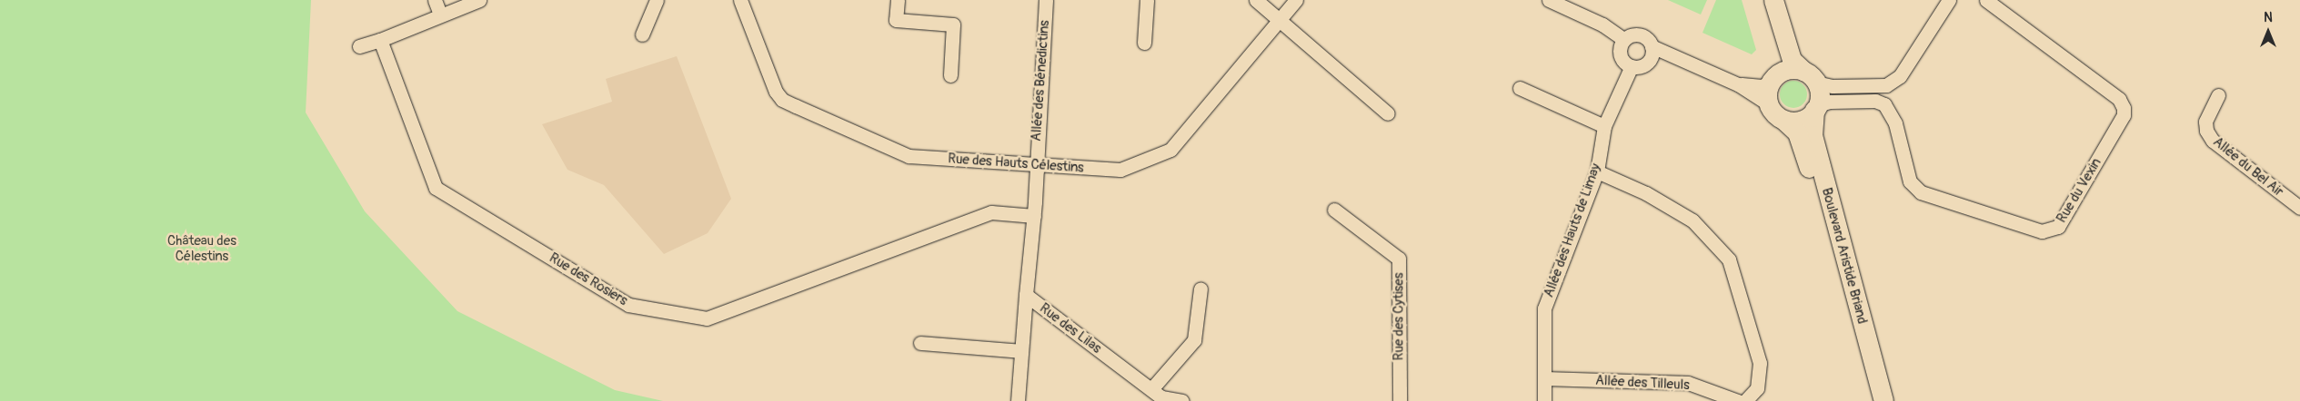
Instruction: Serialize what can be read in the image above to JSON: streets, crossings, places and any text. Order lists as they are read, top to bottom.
{
  "streets": {
    "main road": ["Boulevard Aristide Briand"],
    "street": [
      "Allée des Bénedictins",
      "Rue des Hauts Célestins",
      "Allée du Bel Air",
      "Rue du Vexin",
      "Allée des Hauts de Limay",
      "Rue des Rosiers",
      "Rue des Cytises",
      "Rue des Lilas",
      "Allée des Tilleuls"
    ]
  },
  "crossings": [
    ["Allée des Bénedictins", "Rue des Hauts Célestins"],
    ["Allée des Bénedictins", "Rue des Rosiers"],
    ["Allée des Bénedictins", "Rue des Lilas"],
    ["Rue du Vexin", "Boulevard Aristide Briand"],
    ["Allée des Hauts de Limay", "Allée des Tilleuls"],
    ["Rue des Rosiers", "Rue des Lilas"]
  ],
  "parks": ["Château des Célestins"],
  "north": "top"
}
